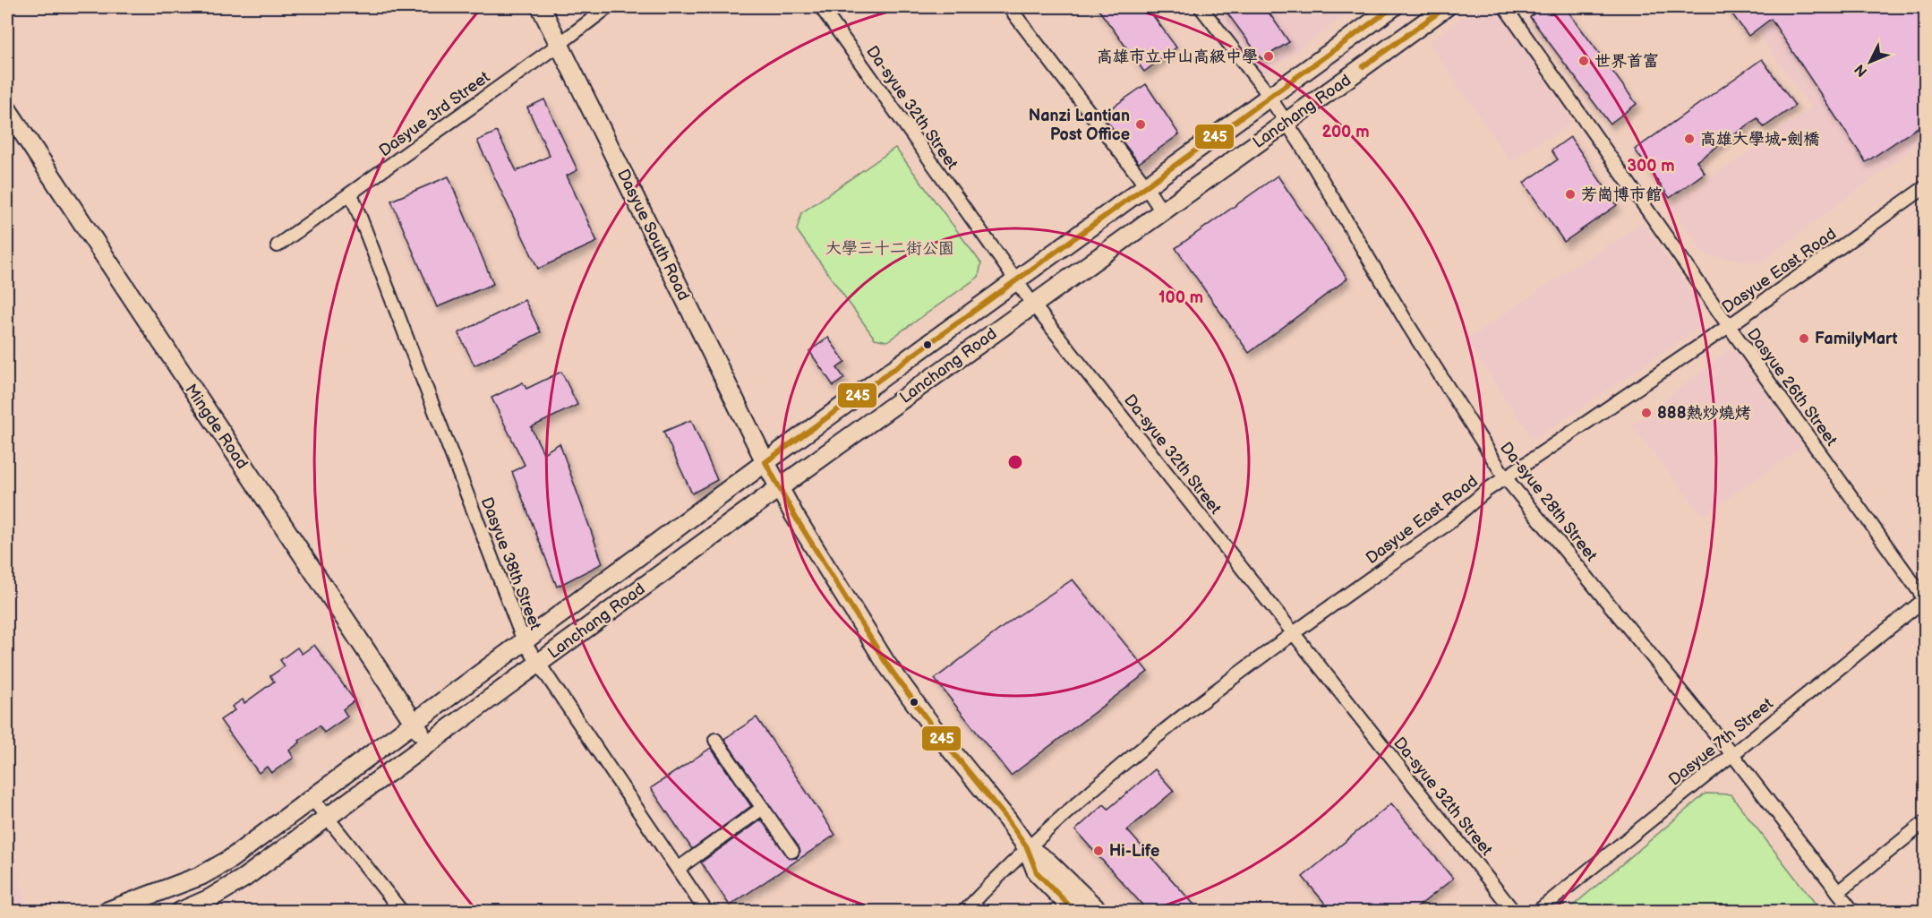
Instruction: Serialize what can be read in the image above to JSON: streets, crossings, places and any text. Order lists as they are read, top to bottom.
{
  "streets": {
    "street": [
      "Da-syue 32th Street",
      "Lanchang Road",
      "Dasyue 3rd Street",
      "Dasyue South Road",
      "Dasyue East Road",
      "Dasyue 26th Street",
      "Mingde Road",
      "Da-syue 28th Street",
      "Dasyue 38th Street",
      "Dasyue 7th Street"
    ]
  },
  "crossings": [
    ["Da-syue 32th Street", "Lanchang Road"],
    ["Da-syue 32th Street", "Dasyue East Road"],
    ["Lanchang Road", "Dasyue South Road"],
    ["Lanchang Road", "Mingde Road"],
    ["Lanchang Road", "Da-syue 28th Street"],
    ["Lanchang Road", "Dasyue 38th Street"],
    ["Dasyue 3rd Street", "Dasyue South Road"],
    ["Dasyue 3rd Street", "Dasyue 38th Street"],
    ["Dasyue East Road", "Dasyue 26th Street"],
    ["Dasyue East Road", "Da-syue 28th Street"],
    ["Dasyue 26th Street", "Dasyue 7th Street"],
    ["Da-syue 28th Street", "Dasyue 7th Street"]
  ],
  "parks": ["大學三十二街公園"],
  "places": [
    "高雄市立中山高級中學",
    "世界首富",
    "Nanzi Lantian Post Office",
    "高雄大學城-劍橋",
    "芳崗博市館",
    "FamilyMart",
    "888熱炒燒烤",
    "Hi-Life"
  ],
  "lines": ["transit line 245"],
  "north": "bottom left",
  "rings": ["200 m", "300 m", "100 m"]
}
